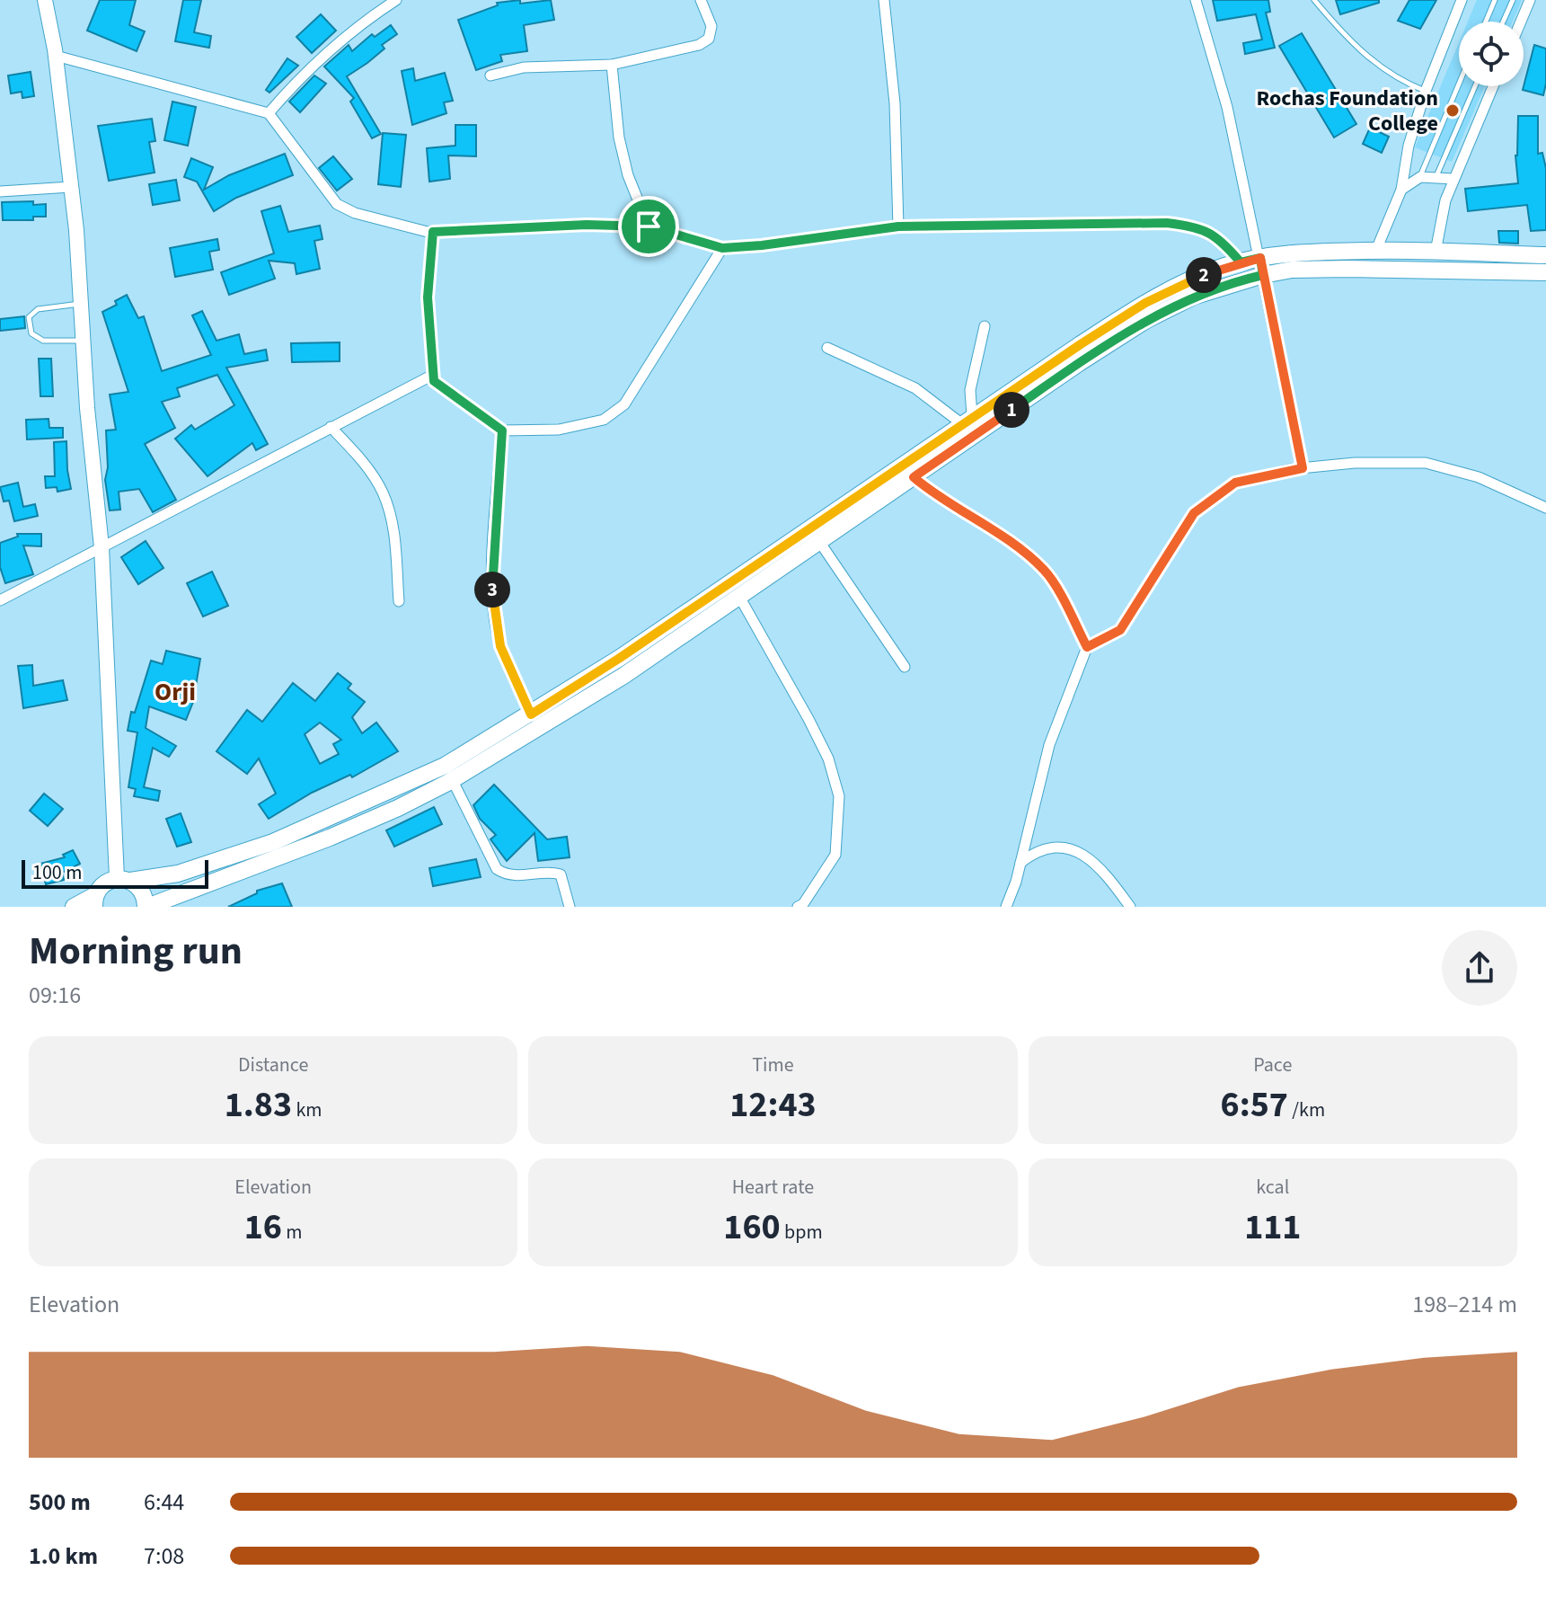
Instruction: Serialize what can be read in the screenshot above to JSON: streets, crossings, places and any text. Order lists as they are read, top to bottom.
{
  "districts": ["Orji"],
  "places": ["Rochas Foundation College"],
  "scale_bar": "100 m",
  "page": {
    "pins": ["2", "1", "3"],
    "scale": "100 m",
    "heading": ["Morning run", "09:16"],
    "stats": [
      ["Distance", "1.83 km"],
      ["Time", "12:43"],
      ["Pace", "6:57 /km"],
      ["Elevation", "16 m"],
      ["Heart rate", "160 bpm"],
      ["kcal", "111"]
    ],
    "chart": ["Elevation", "198–214 m"],
    "list": [
      {
        "name": "500 m",
        "note": "6:44"
      },
      {
        "name": "1.0 km",
        "note": "7:08"
      }
    ]
  }
}
